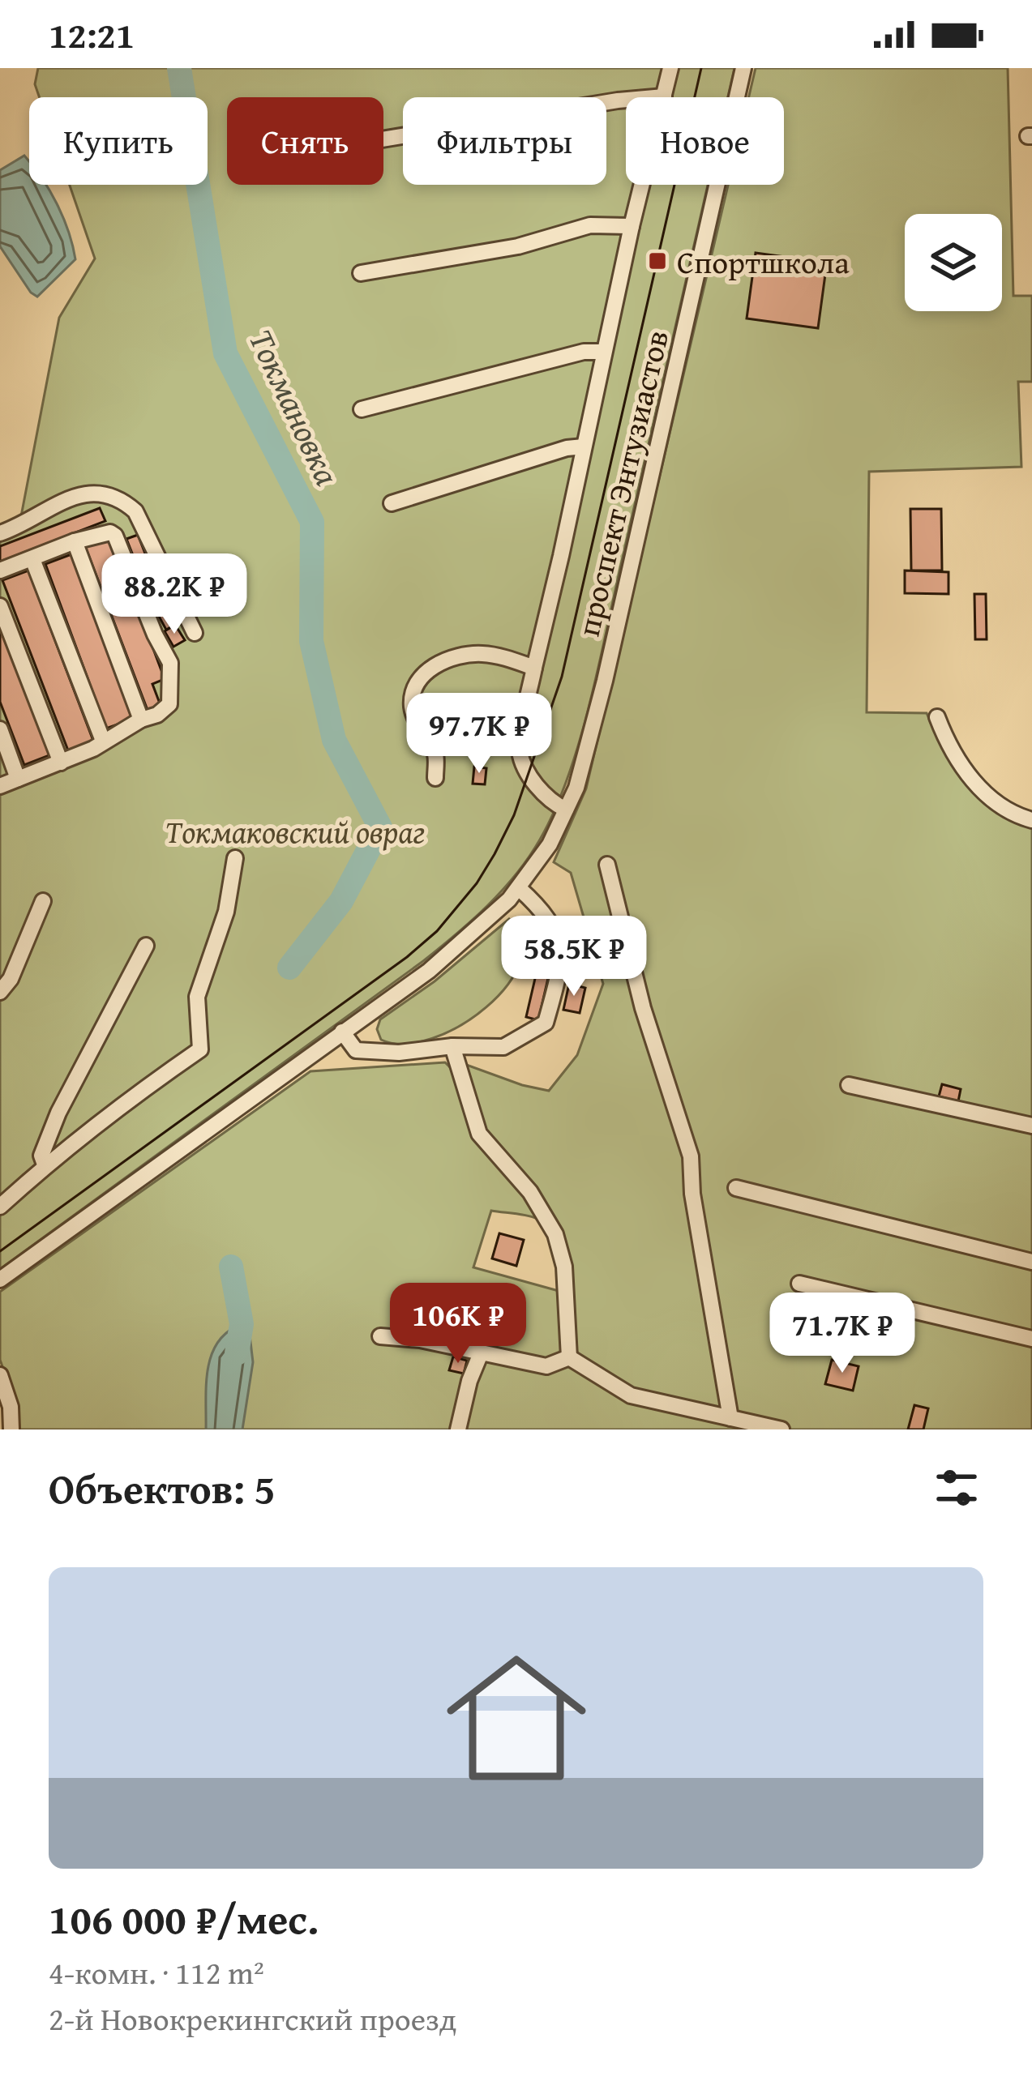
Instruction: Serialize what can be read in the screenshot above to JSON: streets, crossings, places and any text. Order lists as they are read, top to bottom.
{
  "streets": {
    "street": ["проспект Энтузиастов"]
  },
  "water": ["Токмановка"],
  "parks": ["Токмаковский овраг"],
  "places": {
    "transit": ["Спортшкола"]
  },
  "page": {
    "status": "12:21",
    "chip": [
      "Купить",
      "Снять",
      "Фильтры",
      "Новое"
    ],
    "price": [
      "88.2K ₽",
      "97.7K ₽",
      "58.5K ₽",
      "106K ₽",
      "71.7K ₽"
    ],
    "heading": "Объектов: 5",
    "list": [
      {
        "name": "106 000 ₽/мес.",
        "note": "4-комн. · 112 m² · 2-й Новокрекингский проезд"
      }
    ]
  }
}
